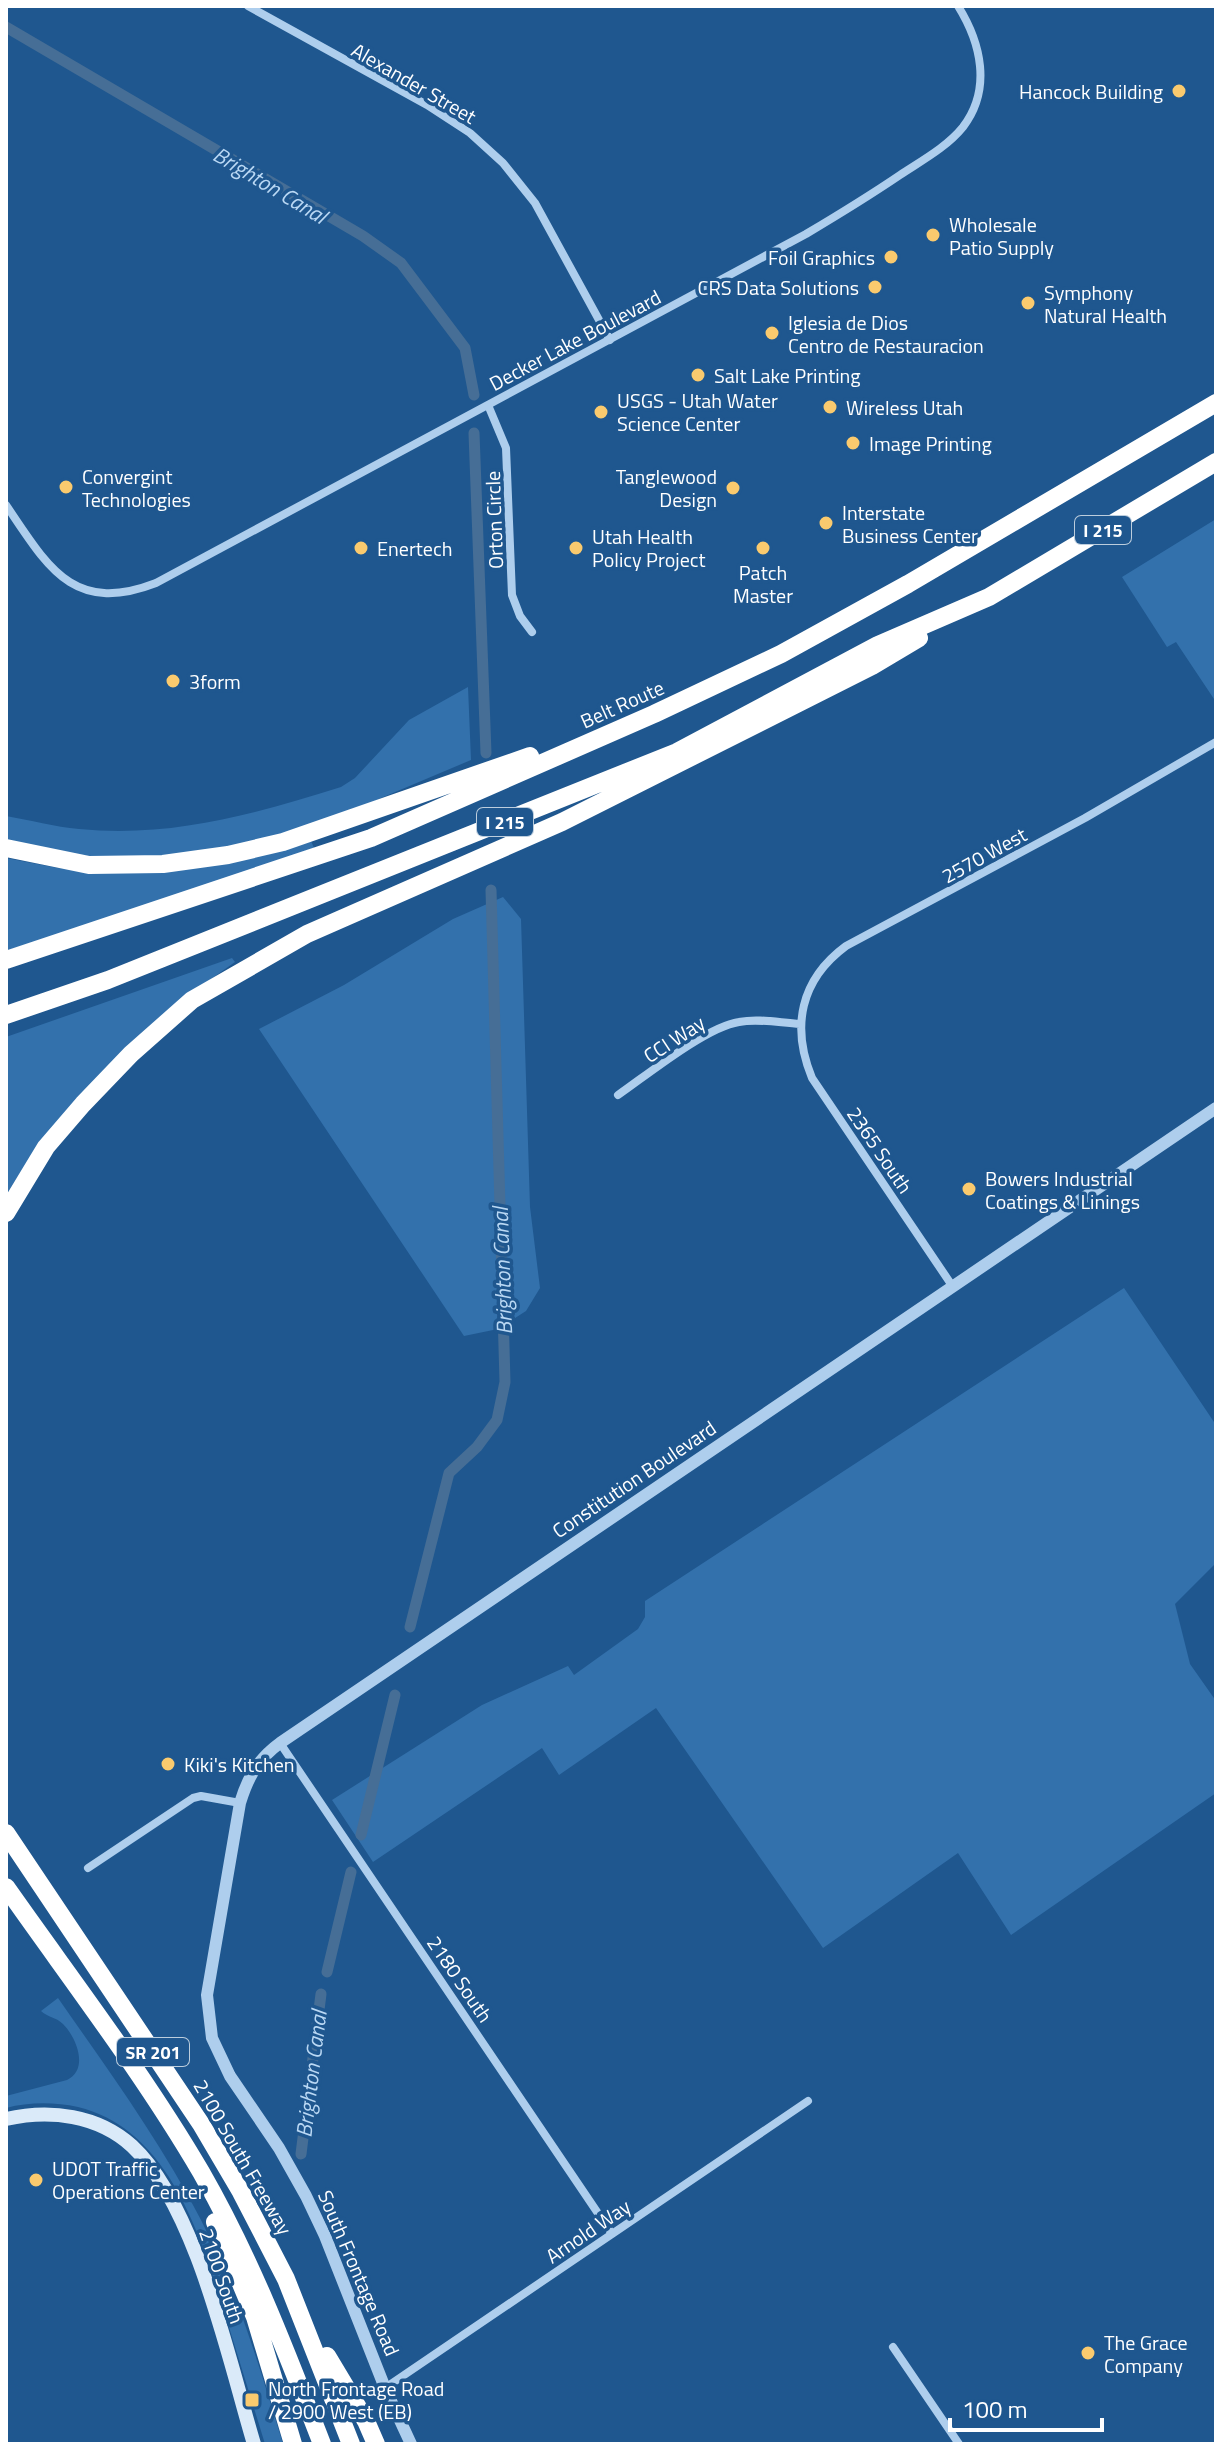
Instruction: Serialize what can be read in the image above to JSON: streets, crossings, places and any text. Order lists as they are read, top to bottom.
{
  "streets": {
    "highway": [
      "I 215",
      "Belt Route",
      "SR 201",
      "2100 South Freeway"
    ],
    "main road": ["2100 South"],
    "street": [
      "Alexander Street",
      "Decker Lake Boulevard",
      "Orton Circle",
      "2570 West",
      "CCI Way",
      "2365 South",
      "Constitution Boulevard",
      "2180 South",
      "Arnold Way",
      "South Frontage Road"
    ]
  },
  "crossings": [
    ["Alexander Street", "Decker Lake Boulevard"],
    ["Decker Lake Boulevard", "Orton Circle"],
    ["2570 West", "CCI Way"],
    ["2570 West", "2365 South"],
    ["CCI Way", "2365 South"],
    ["2365 South", "Constitution Boulevard"],
    ["Constitution Boulevard", "2180 South"],
    ["Constitution Boulevard", "South Frontage Road"],
    ["2180 South", "Arnold Way"],
    ["Arnold Way", "South Frontage Road"]
  ],
  "water": ["Brighton Canal"],
  "places": {
    "other": [
      "Hancock Building",
      "Wholesale Patio Supply",
      "Foil Graphics",
      "CRS Data Solutions",
      "Symphony Natural Health",
      "Iglesia de Dios Centro de Restauracion",
      "Salt Lake Printing",
      "Wireless Utah",
      "USGS - Utah Water Science Center",
      "Image Printing",
      "Convergint Technologies",
      "Tanglewood Design",
      "Interstate Business Center",
      "Enertech",
      "Utah Health Policy Project",
      "Patch Master",
      "3form",
      "Bowers Industrial Coatings & Linings",
      "Kiki's Kitchen",
      "UDOT Traffic Operations Center",
      "The Grace Company"
    ],
    "transit": ["North Frontage Road / 2900 West (EB)"]
  },
  "scale_bar": "100 m"
}
